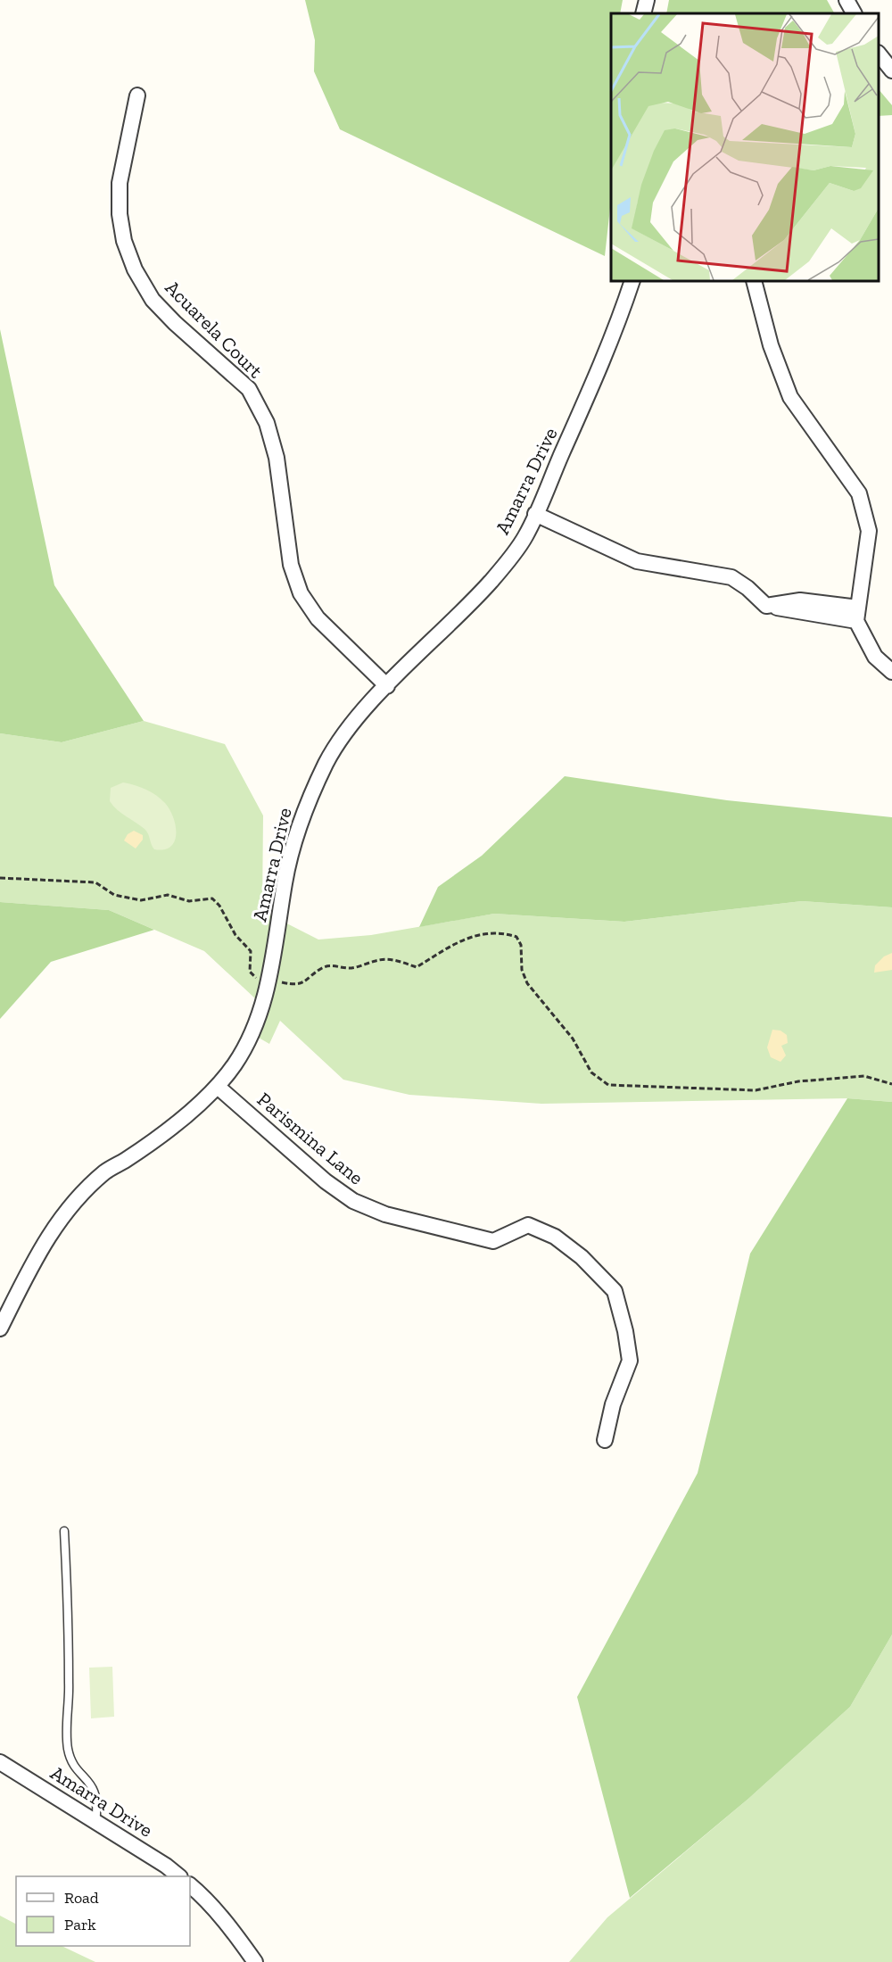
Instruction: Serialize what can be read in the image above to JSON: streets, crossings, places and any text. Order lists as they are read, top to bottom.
{
  "streets": {
    "street": ["Acuarela Court", "Amarra Drive", "Parismina Lane"]
  },
  "crossings": [
    ["Acuarela Court", "Amarra Drive"],
    ["Amarra Drive", "Parismina Lane"]
  ],
  "legend": ["Road", "Park"]
}
